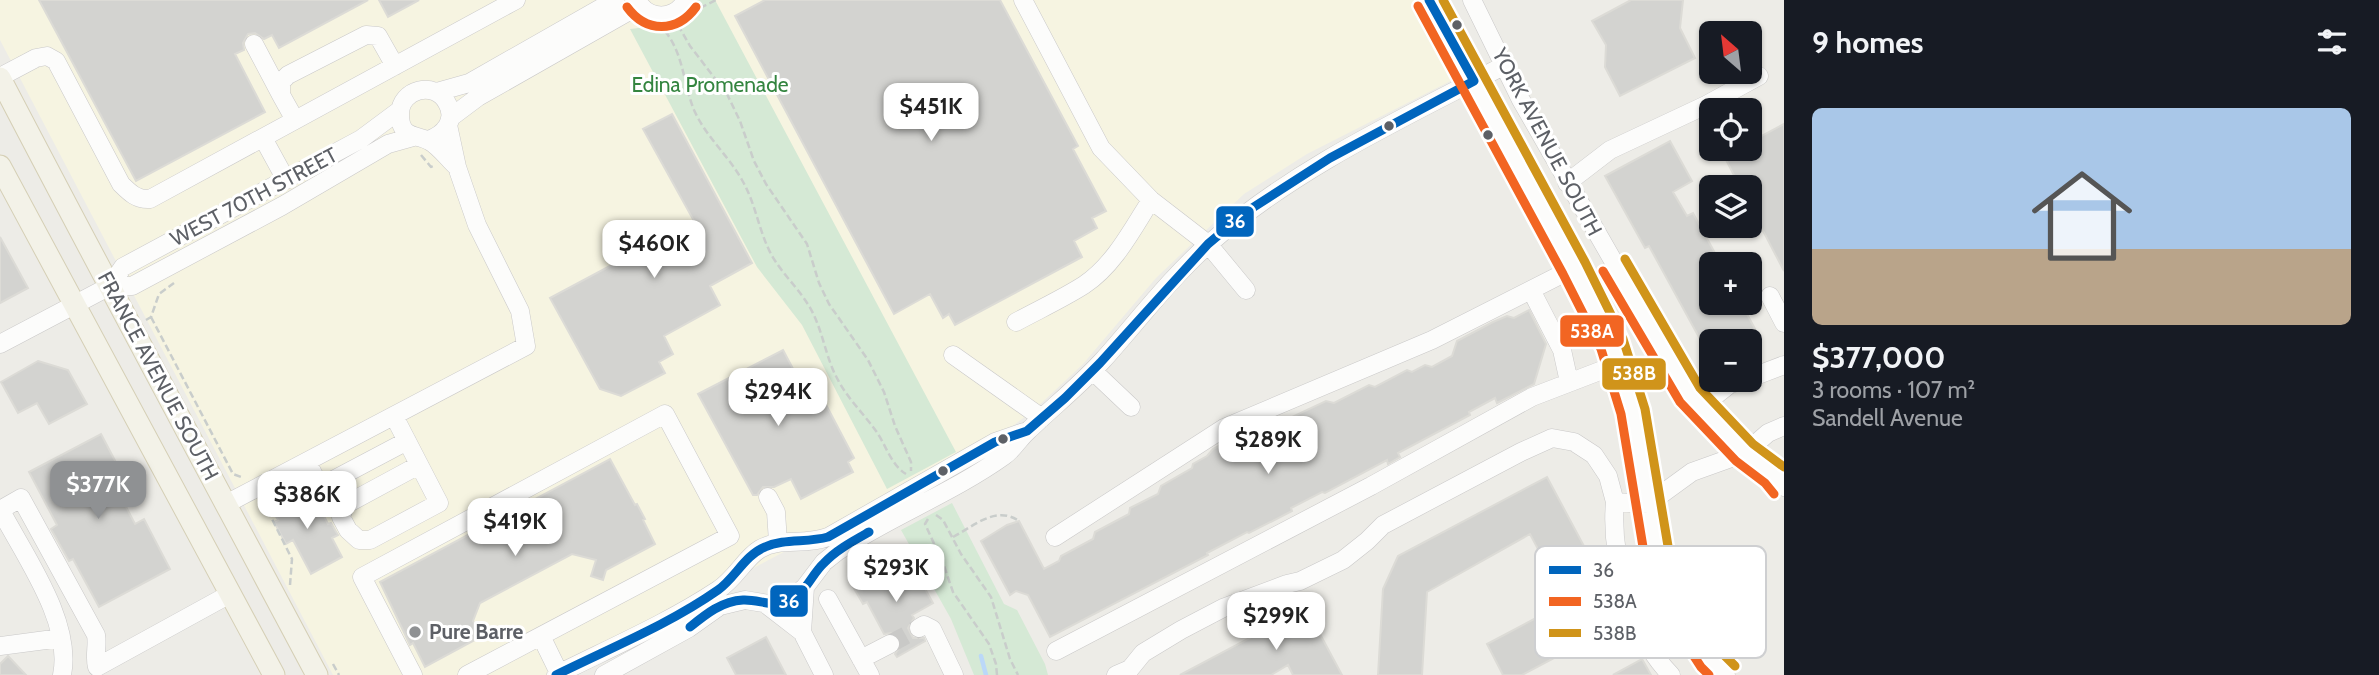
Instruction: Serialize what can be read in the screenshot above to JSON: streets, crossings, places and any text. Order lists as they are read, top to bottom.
{
  "streets": {
    "main road": ["FRANCE AVENUE SOUTH"],
    "street": ["YORK AVENUE SOUTH", "WEST 70TH STREET"]
  },
  "crossings": [
    ["WEST 70TH STREET", "FRANCE AVENUE SOUTH"]
  ],
  "parks": ["Edina Promenade"],
  "places": ["Pure Barre"],
  "lines": ["transit line 36", "transit line 538B", "transit line 538A"],
  "legend": ["36", "538A", "538B"],
  "north": "top left",
  "page": {
    "heading": "9 homes",
    "map_buttons": ["+", "−"],
    "price": [
      "$451K",
      "$460K",
      "$294K",
      "$289K",
      "$377K",
      "$386K",
      "$419K",
      "$293K",
      "$299K"
    ],
    "list": [
      {
        "name": "$377,000",
        "note": "3 rooms · 107 m² · Sandell Avenue"
      }
    ]
  }
}
